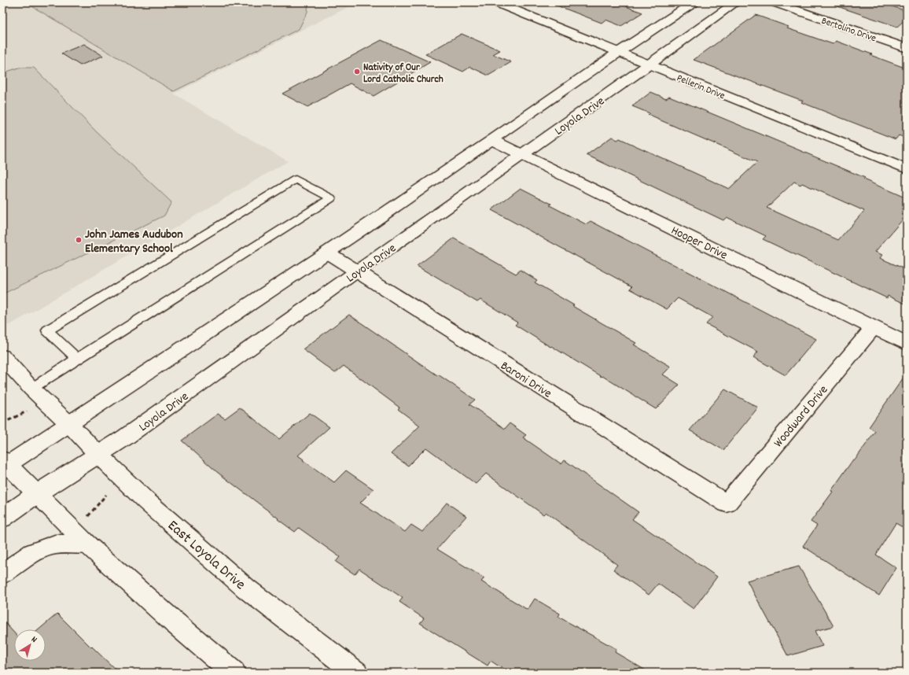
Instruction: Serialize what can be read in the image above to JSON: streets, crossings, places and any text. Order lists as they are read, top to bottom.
{
  "streets": {
    "street": [
      "Bertolino Drive",
      "Pellerin Drive",
      "Loyola Drive",
      "Hooper Drive",
      "Baroni Drive",
      "Woodward Drive",
      "East Loyola Drive"
    ]
  },
  "crossings": [
    ["Pellerin Drive", "Loyola Drive"],
    ["Loyola Drive", "Hooper Drive"],
    ["Loyola Drive", "Baroni Drive"],
    ["Loyola Drive", "East Loyola Drive"],
    ["Hooper Drive", "Woodward Drive"],
    ["Baroni Drive", "Woodward Drive"]
  ],
  "places": ["Nativity of Our Lord Catholic Church", "John James Audubon Elementary School"],
  "north": "top right"
}
